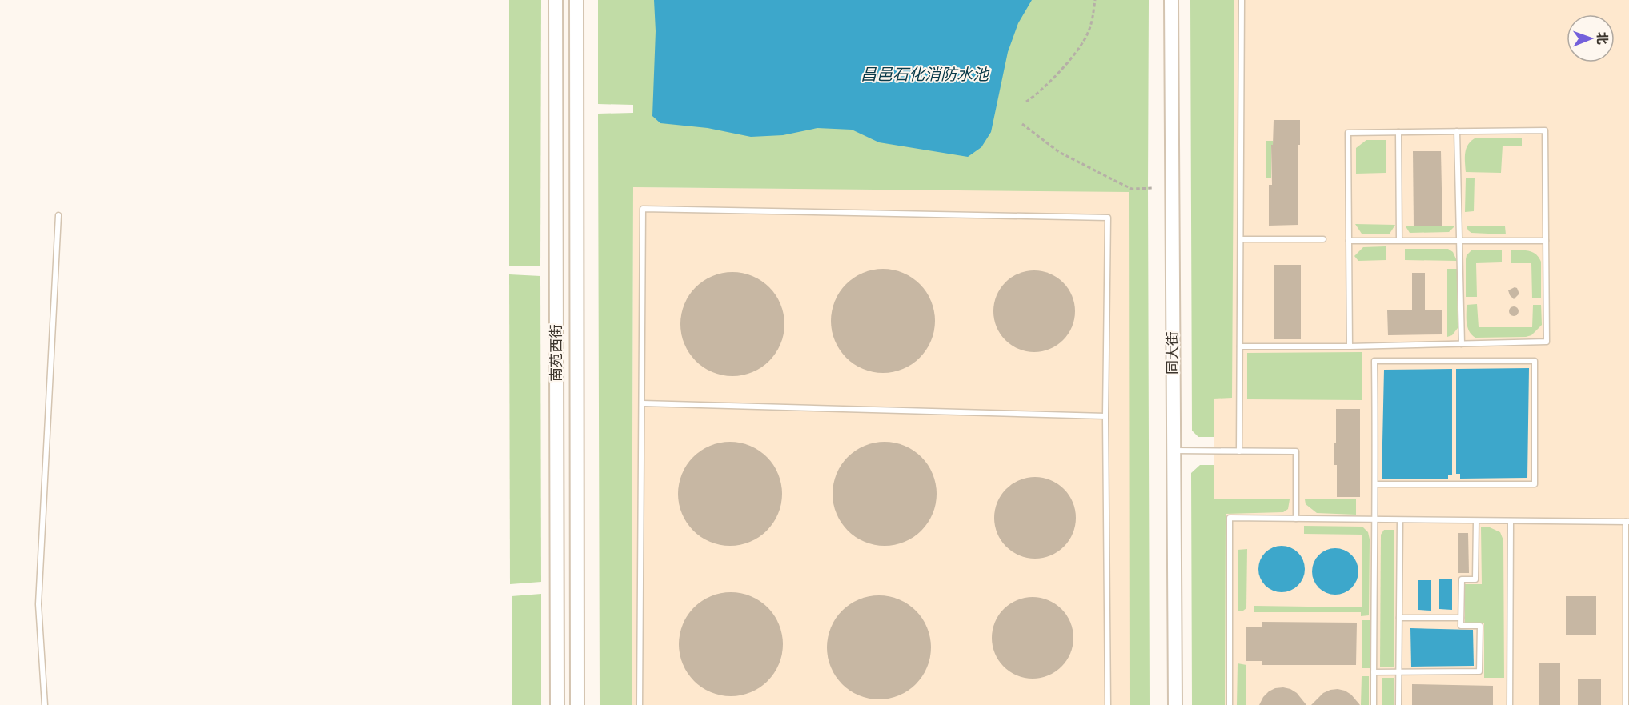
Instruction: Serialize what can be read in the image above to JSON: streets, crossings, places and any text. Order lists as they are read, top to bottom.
{
  "streets": {
    "main road": ["南苑西街", "同大街"]
  },
  "water": ["昌邑石化消防水池"],
  "north": "right"
}
